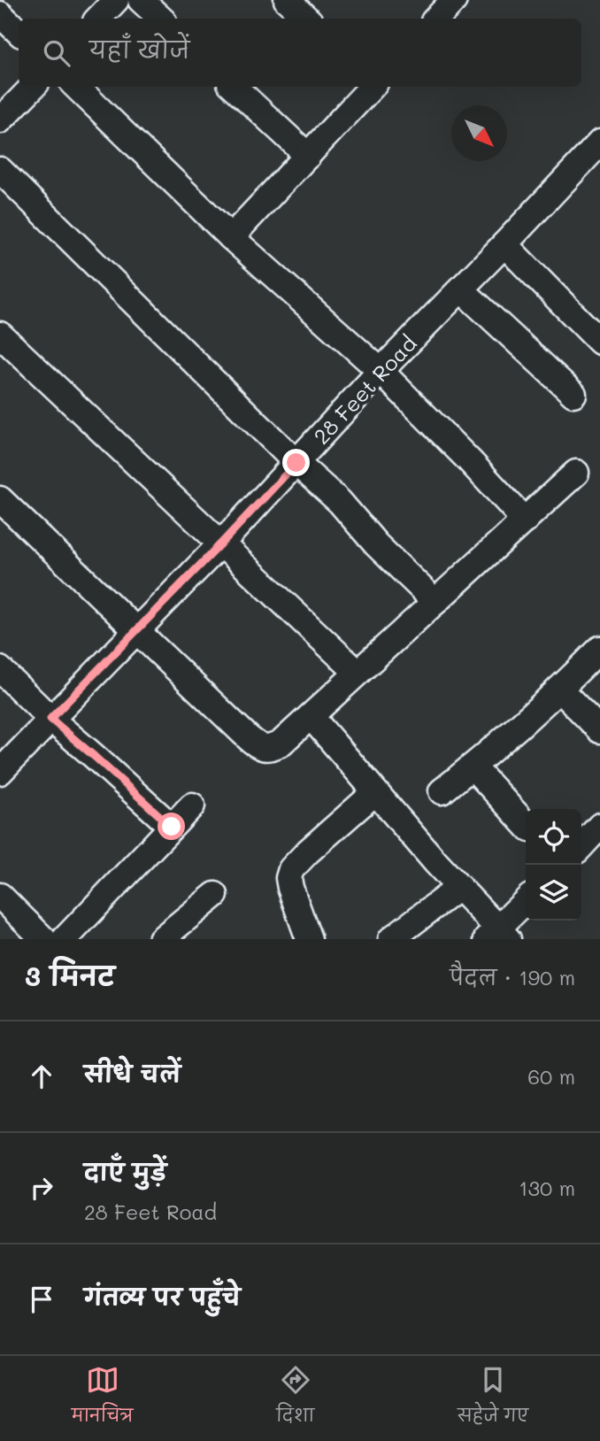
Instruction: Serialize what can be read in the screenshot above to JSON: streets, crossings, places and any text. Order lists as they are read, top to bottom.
{
  "streets": {
    "street": ["28 Feet Road"]
  },
  "north": "bottom right",
  "page": {
    "search": "यहाँ खोजें",
    "heading": ["3 मिनट", "पैदल · 190 m"],
    "list": [
      ["सीधे चलें", "60 m"],
      ["दाएँ मुड़ें", "28 Feet Road", "130 m"],
      "गंतव्य पर पहुँचे"
    ],
    "nav": ["मानचित्र", "दिशा", "सहेजे गए"]
  }
}
